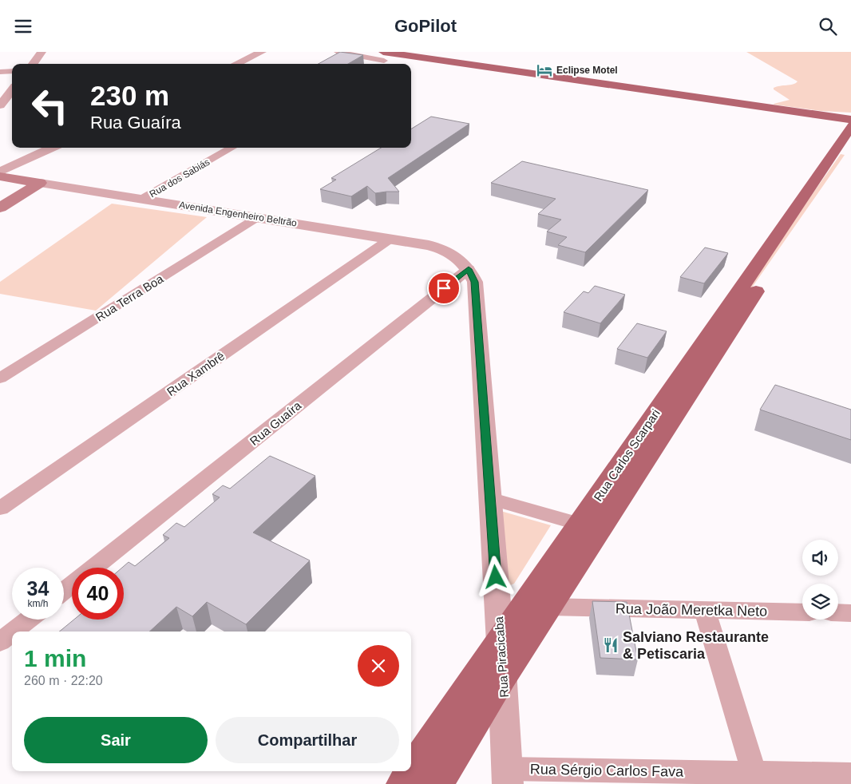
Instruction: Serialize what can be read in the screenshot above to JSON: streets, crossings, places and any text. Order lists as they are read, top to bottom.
{
  "streets": {
    "main road": ["Avenida Engenheiro Beltrão", "Rua Carlos Scarpari"],
    "street": [
      "Rua dos Sabiás",
      "Rua Terra Boa",
      "Rua Xambrê",
      "Rua Guaíra",
      "Rua João Meretka Neto",
      "Rua Piracicaba",
      "Rua Sérgio Carlos Fava"
    ]
  },
  "crossings": [
    ["Rua dos Sabiás", "Avenida Engenheiro Beltrão"],
    ["Avenida Engenheiro Beltrão", "Rua Terra Boa"],
    ["Avenida Engenheiro Beltrão", "Rua Xambrê"],
    ["Avenida Engenheiro Beltrão", "Rua Guaíra"],
    ["Avenida Engenheiro Beltrão", "Rua Piracicaba"],
    ["Rua Guaíra", "Rua Piracicaba"],
    ["Rua Carlos Scarpari", "Rua João Meretka Neto"],
    ["Rua Carlos Scarpari", "Rua Piracicaba"],
    ["Rua Piracicaba", "Rua Sérgio Carlos Fava"]
  ],
  "places": {
    "hotel": ["Eclipse Motel"],
    "restaurant": ["Salviano Restaurante & Petiscaria"]
  },
  "page": {
    "header": "GoPilot",
    "turn": ["230 m", "Rua Guaíra"],
    "speed": "34 km/h",
    "limit": "40",
    "heading": ["1 min", "260 m · 22:20"],
    "buttons": ["Sair", "Compartilhar"]
  }
}
